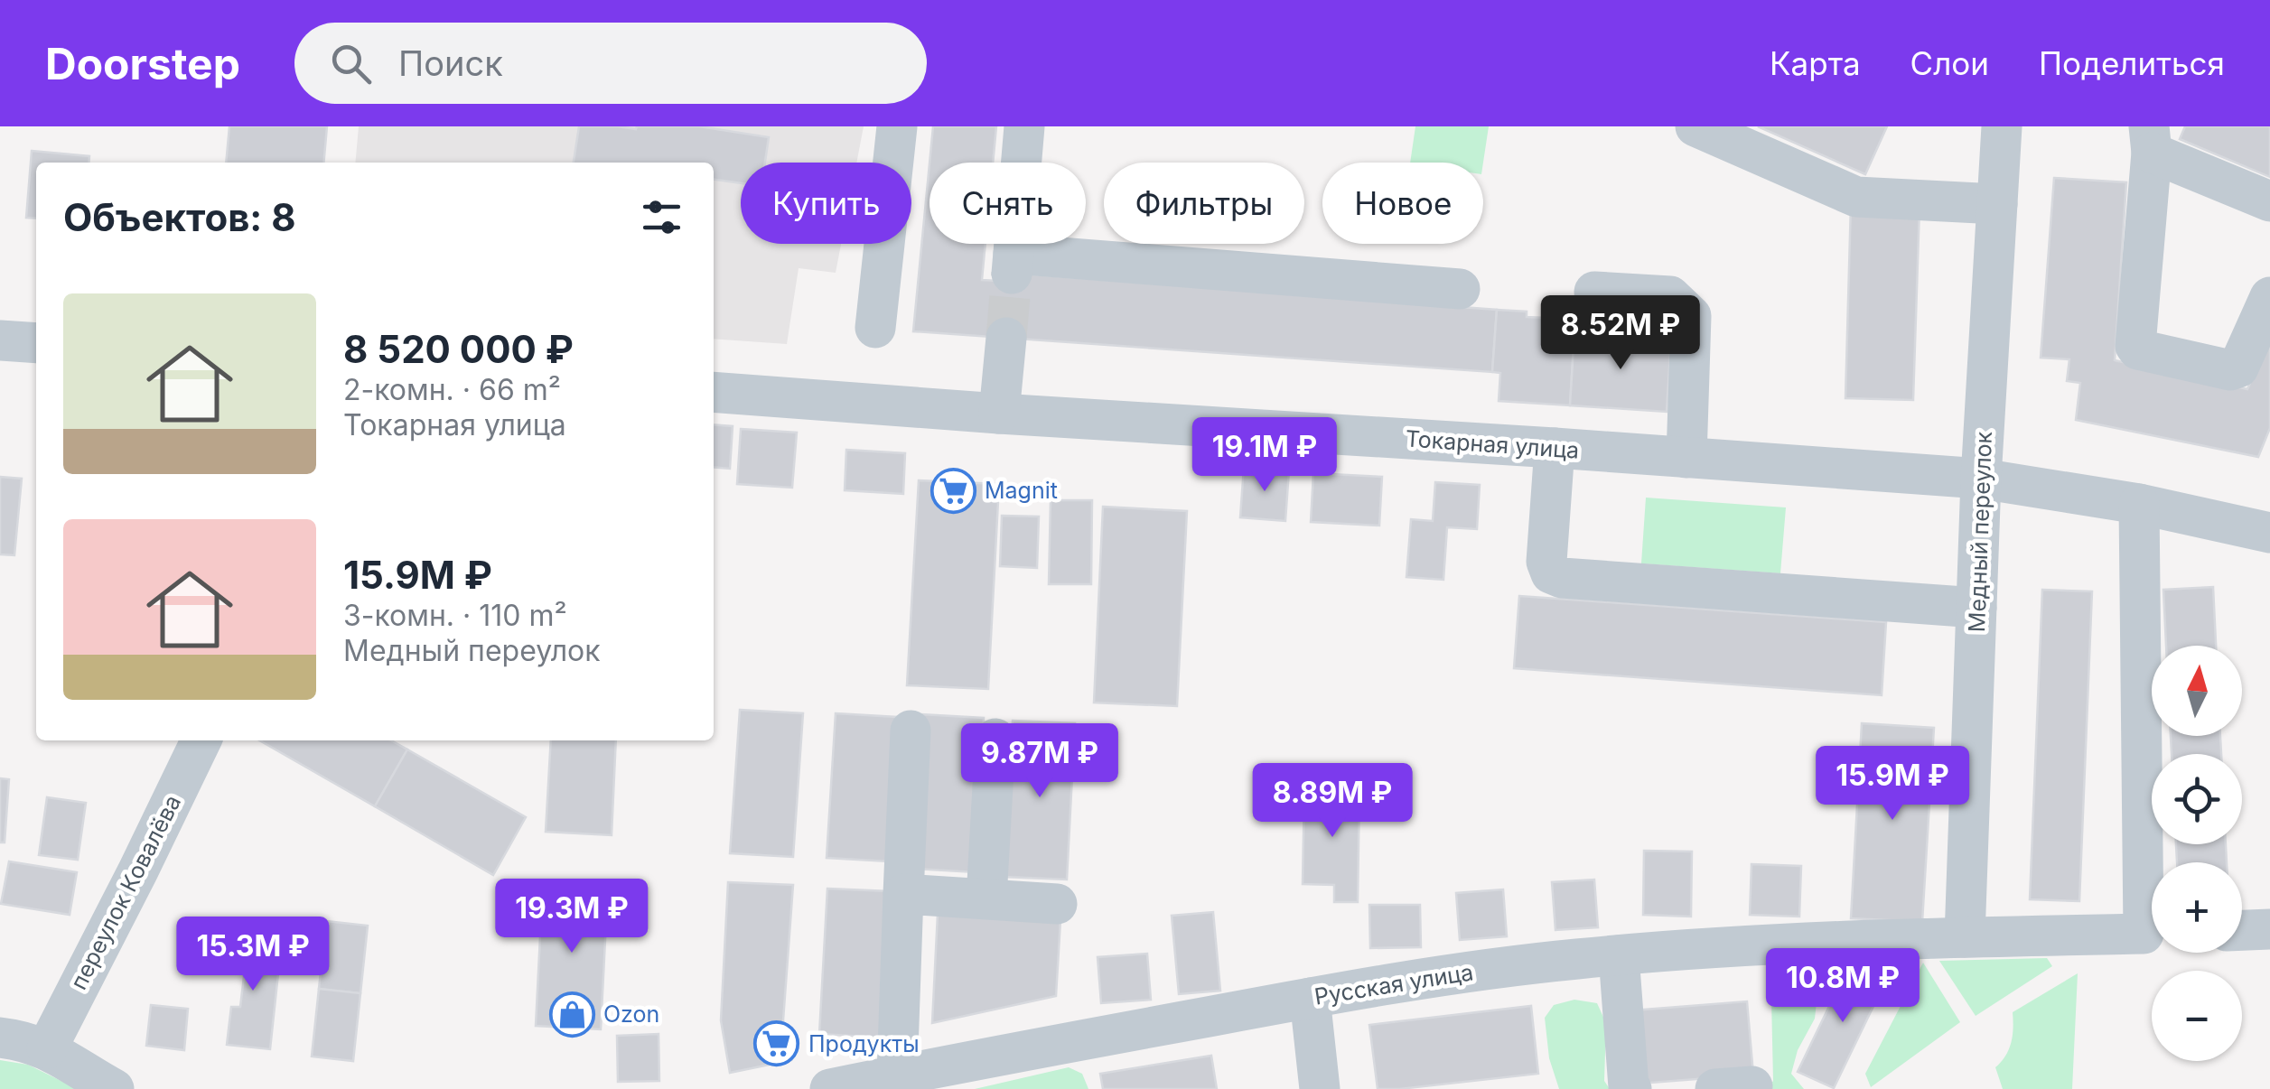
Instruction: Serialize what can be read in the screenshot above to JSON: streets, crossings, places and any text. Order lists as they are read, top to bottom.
{
  "streets": {
    "street": [
      "Токарная улица",
      "Медный переулок",
      "переулок Ковалёва",
      "Русская улица"
    ]
  },
  "crossings": [
    ["Токарная улица", "Медный переулок"],
    ["Медный переулок", "Русская улица"]
  ],
  "places": {
    "supermarket": ["Magnit", "Продукты"],
    "shop": ["Ozon"]
  },
  "north": "top",
  "page": {
    "header": "Doorstep",
    "search": "Поиск",
    "nav": ["Карта", "Слои", "Поделиться"],
    "chip": [
      "Купить",
      "Снять",
      "Фильтры",
      "Новое"
    ],
    "heading": "Объектов: 8",
    "list": [
      {
        "name": "8 520 000 ₽",
        "note": "2-комн. · 66 m² · Токарная улица"
      },
      {
        "name": "15.9M ₽",
        "note": "3-комн. · 110 m² · Медный переулок"
      }
    ],
    "price": [
      "8.52M ₽",
      "19.1M ₽",
      "9.87M ₽",
      "15.9M ₽",
      "8.89M ₽",
      "19.3M ₽",
      "15.3M ₽",
      "10.8M ₽"
    ],
    "map_buttons": ["+", "−"]
  }
}
